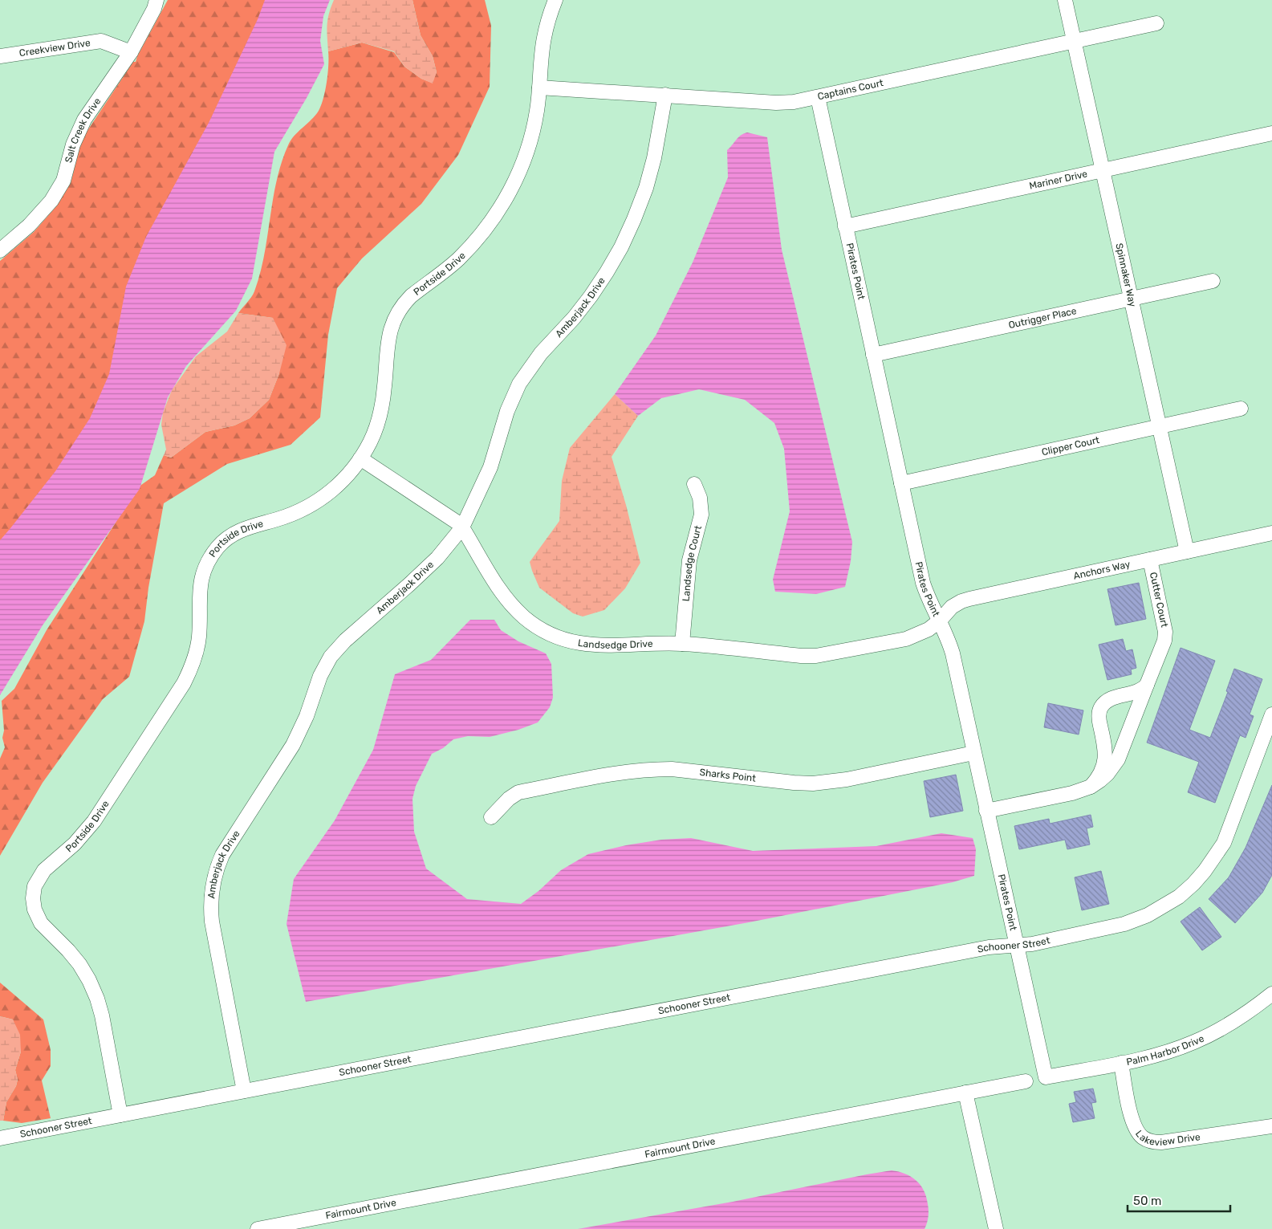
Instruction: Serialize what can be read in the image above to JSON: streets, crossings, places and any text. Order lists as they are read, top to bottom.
{
  "streets": {
    "street": [
      "Creekview Drive",
      "Captains Court",
      "Salt Creek Drive",
      "Mariner Drive",
      "Pirates Point",
      "Portside Drive",
      "Spinnaker Way",
      "Amberjack Drive",
      "Outrigger Place",
      "Clipper Court",
      "Landsedge Court",
      "Anchors Way",
      "Cutter Court",
      "Landsedge Drive",
      "Sharks Point",
      "Schooner Street",
      "Palm Harbor Drive",
      "Lakeview Drive",
      "Fairmount Drive"
    ]
  },
  "crossings": [
    ["Creekview Drive", "Salt Creek Drive"],
    ["Captains Court", "Pirates Point"],
    ["Captains Court", "Portside Drive"],
    ["Captains Court", "Spinnaker Way"],
    ["Captains Court", "Amberjack Drive"],
    ["Mariner Drive", "Pirates Point"],
    ["Mariner Drive", "Spinnaker Way"],
    ["Pirates Point", "Outrigger Place"],
    ["Pirates Point", "Clipper Court"],
    ["Pirates Point", "Anchors Way"],
    ["Pirates Point", "Cutter Court"],
    ["Pirates Point", "Landsedge Drive"],
    ["Pirates Point", "Sharks Point"],
    ["Pirates Point", "Schooner Street"],
    ["Pirates Point", "Palm Harbor Drive"],
    ["Portside Drive", "Landsedge Drive"],
    ["Portside Drive", "Schooner Street"],
    ["Spinnaker Way", "Outrigger Place"],
    ["Spinnaker Way", "Clipper Court"],
    ["Spinnaker Way", "Anchors Way"],
    ["Amberjack Drive", "Landsedge Drive"],
    ["Amberjack Drive", "Schooner Street"],
    ["Landsedge Court", "Landsedge Drive"],
    ["Anchors Way", "Cutter Court"],
    ["Anchors Way", "Landsedge Drive"],
    ["Palm Harbor Drive", "Lakeview Drive"]
  ],
  "scale_bar": "50 m"
}
